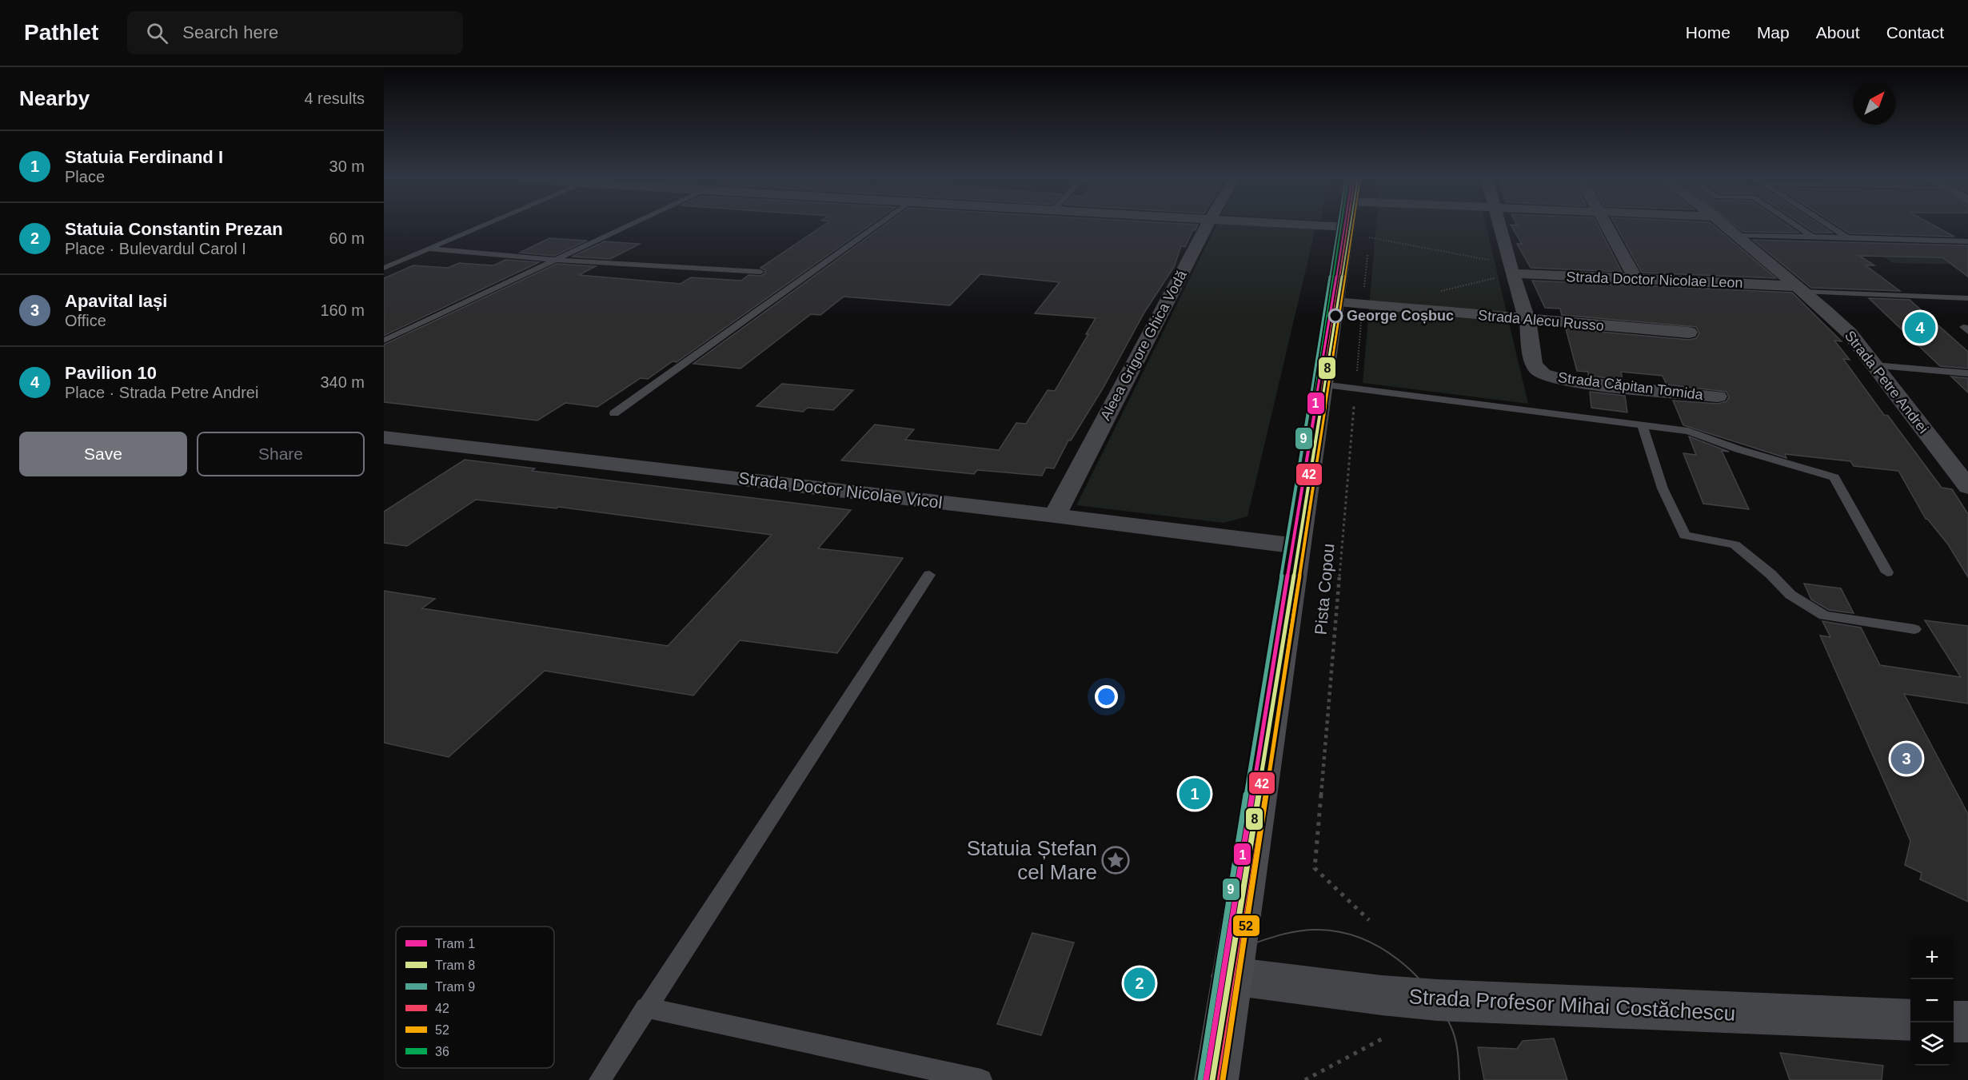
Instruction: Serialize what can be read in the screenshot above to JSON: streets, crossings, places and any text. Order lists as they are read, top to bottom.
{
  "streets": {
    "street": [
      "Strada Doctor Nicolae Leon",
      "Strada Alecu Russo",
      "Aleea Grigore Ghica Vodă",
      "Strada Petre Andrei",
      "Strada Căpitan Tomida",
      "Strada Doctor Nicolae Vicol",
      "Strada Profesor Mihai Costăchescu"
    ],
    "path": ["Pista Copou"]
  },
  "crossings": [
    ["Strada Doctor Nicolae Leon", "Strada Petre Andrei"],
    ["Strada Alecu Russo", "Strada Căpitan Tomida"],
    ["Strada Alecu Russo", "Pista Copou"],
    ["Aleea Grigore Ghica Vodă", "Strada Doctor Nicolae Vicol"]
  ],
  "places": {
    "other": ["George Coșbuc"],
    "place": ["Statuia Ștefan cel Mare"]
  },
  "lines": [
    "tram line 1",
    "tram line 8",
    "tram line 9",
    "transit line 42",
    "transit line 52",
    "transit line 36"
  ],
  "legend": [
    "Tram 1",
    "Tram 8",
    "Tram 9",
    "42",
    "52",
    "36"
  ],
  "north": "top right",
  "page": {
    "header": "Pathlet",
    "search": "Search here",
    "nav": [
      "Home",
      "Map",
      "About",
      "Contact"
    ],
    "heading": ["Nearby", "4 results"],
    "list": [
      {
        "mark": "1",
        "name": "Statuia Ferdinand I",
        "note": "Place",
        "value": "30 m"
      },
      {
        "mark": "2",
        "name": "Statuia Constantin Prezan",
        "note": "Place · Bulevardul Carol I",
        "value": "60 m"
      },
      {
        "mark": "3",
        "name": "Apavital Iași",
        "note": "Office",
        "value": "160 m"
      },
      {
        "mark": "4",
        "name": "Pavilion 10",
        "note": "Place · Strada Petre Andrei",
        "value": "340 m"
      }
    ],
    "pins": [
      "4",
      "3",
      "1",
      "2"
    ],
    "buttons": ["Save", "Share"],
    "map_buttons": ["+", "−"]
  }
}
